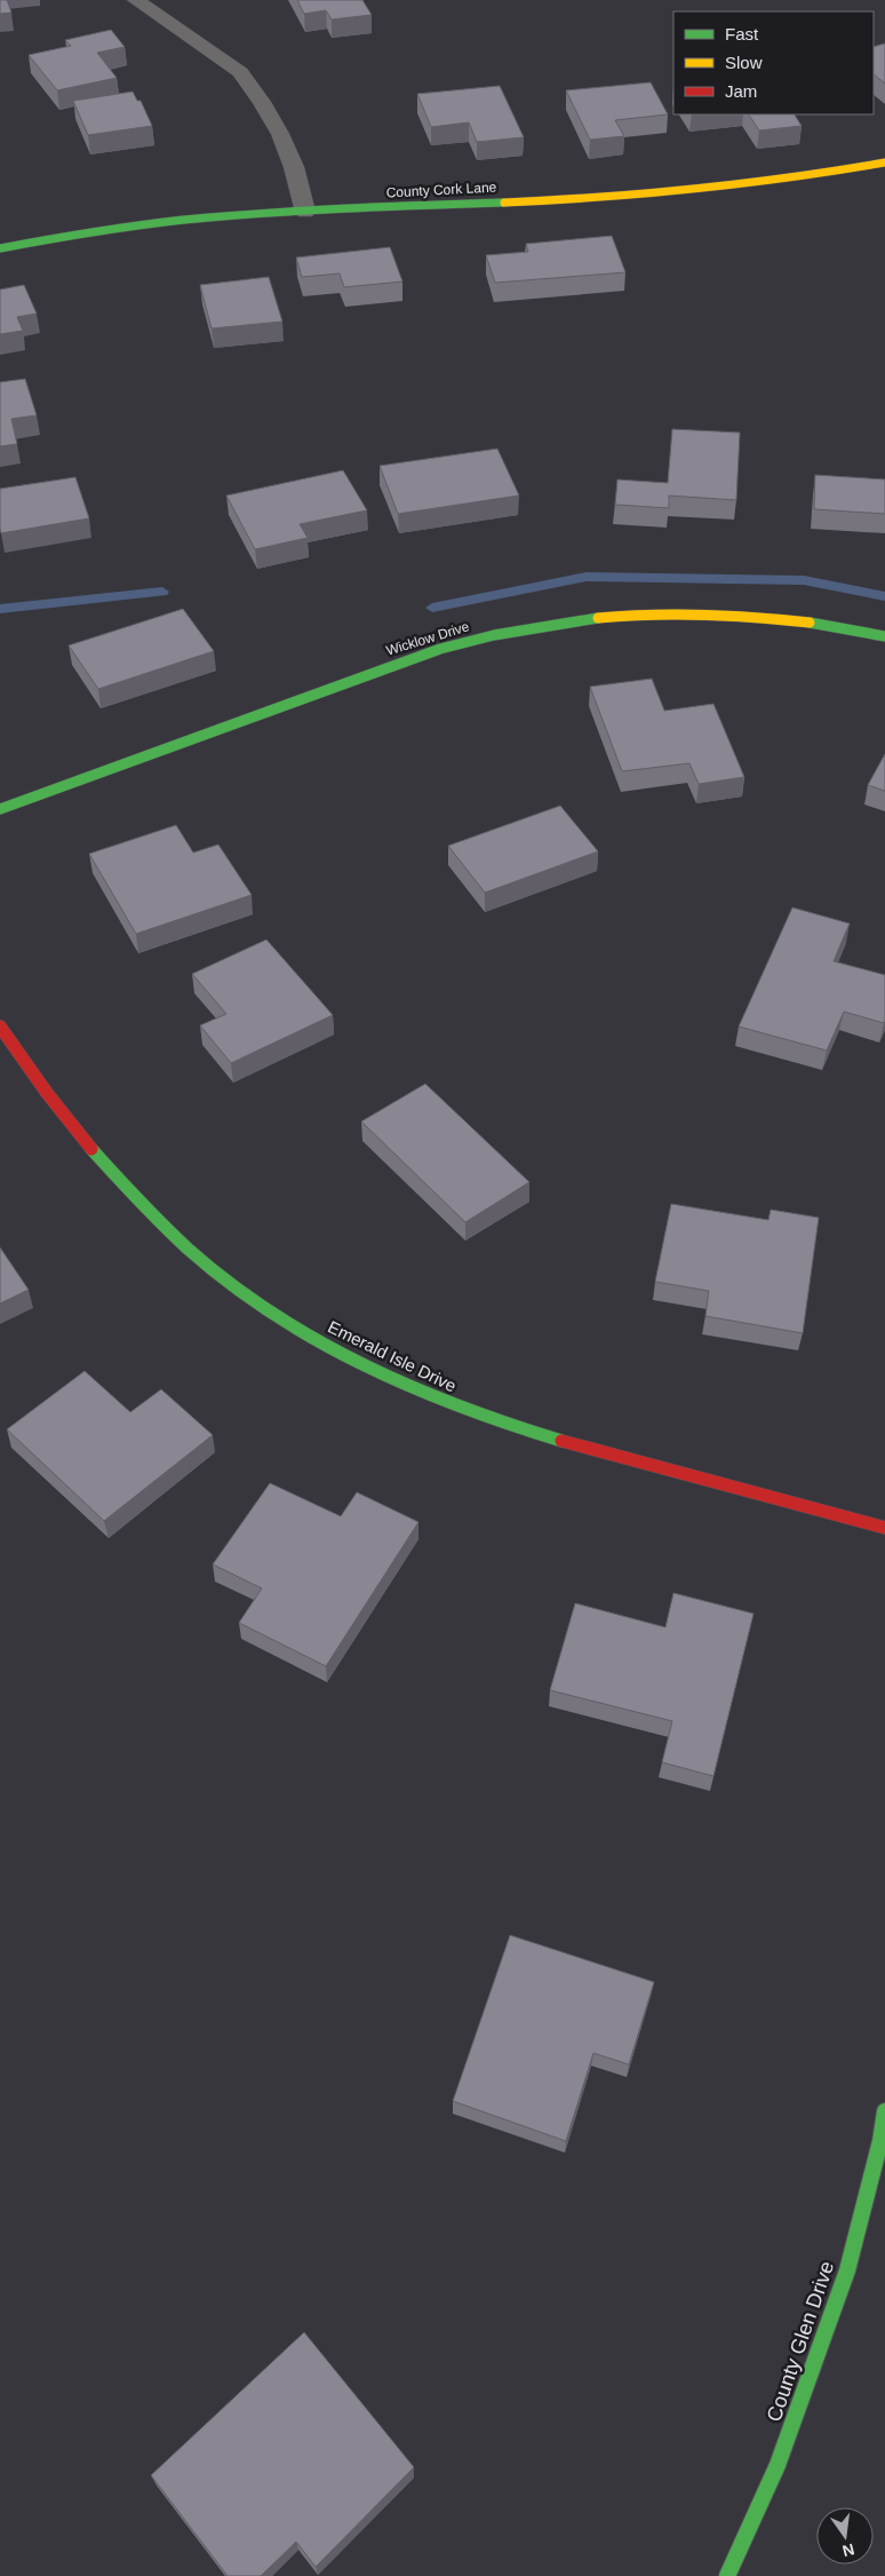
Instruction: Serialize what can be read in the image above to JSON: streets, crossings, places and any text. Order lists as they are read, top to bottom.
{
  "streets": {
    "street": [
      "County Cork Lane",
      "Wicklow Drive",
      "Emerald Isle Drive",
      "County Glen Drive"
    ]
  },
  "legend": ["Fast", "Slow", "Jam"],
  "north": "bottom"
}
